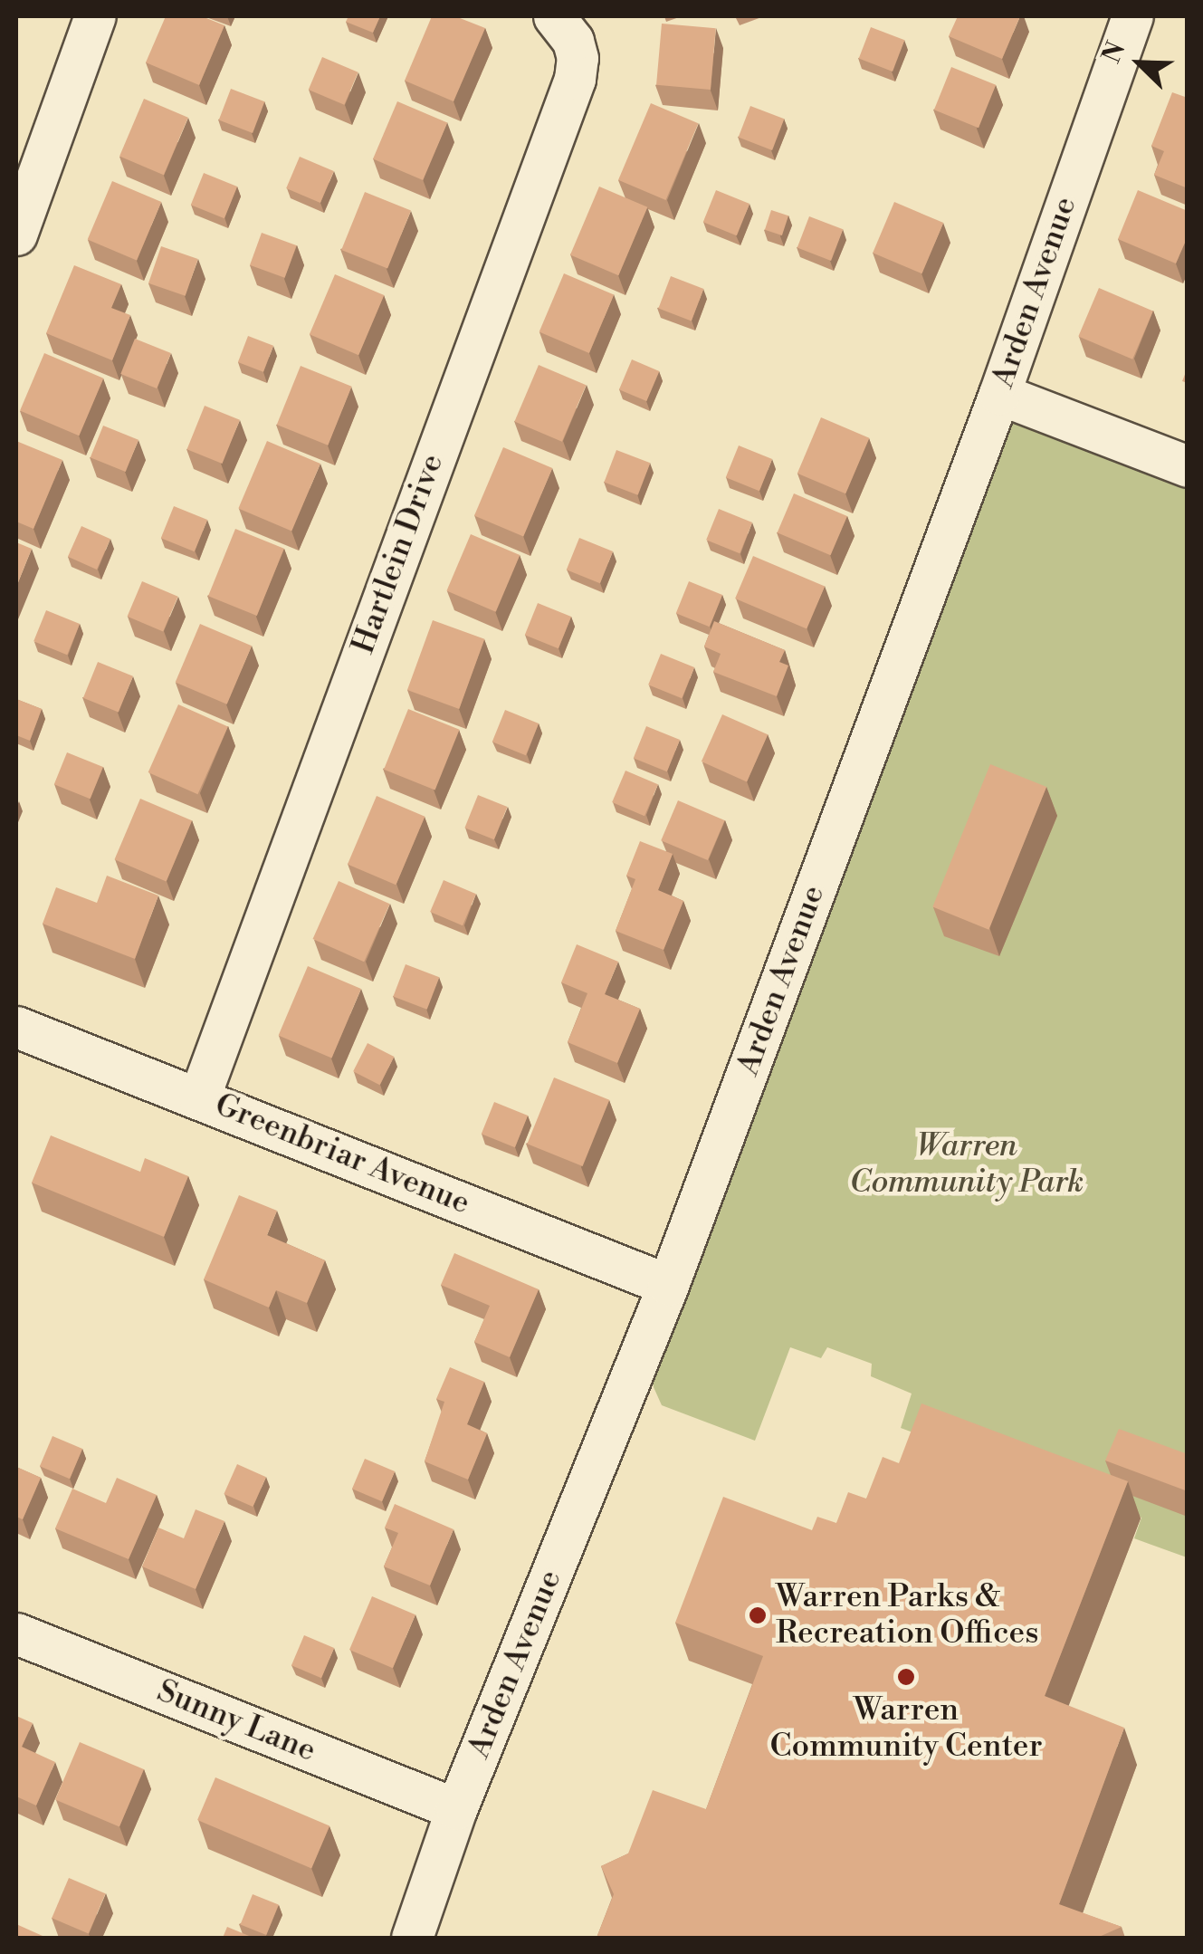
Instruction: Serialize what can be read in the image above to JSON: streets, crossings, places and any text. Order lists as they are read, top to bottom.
{
  "streets": {
    "street": [
      "Arden Avenue",
      "Hartlein Drive",
      "Greenbriar Avenue",
      "Sunny Lane"
    ]
  },
  "crossings": [
    ["Arden Avenue", "Greenbriar Avenue"],
    ["Arden Avenue", "Sunny Lane"],
    ["Hartlein Drive", "Greenbriar Avenue"]
  ],
  "parks": ["Warren Community Park"],
  "places": ["Warren Parks & Recreation Offices", "Warren Community Center"],
  "north": "top left"
}
